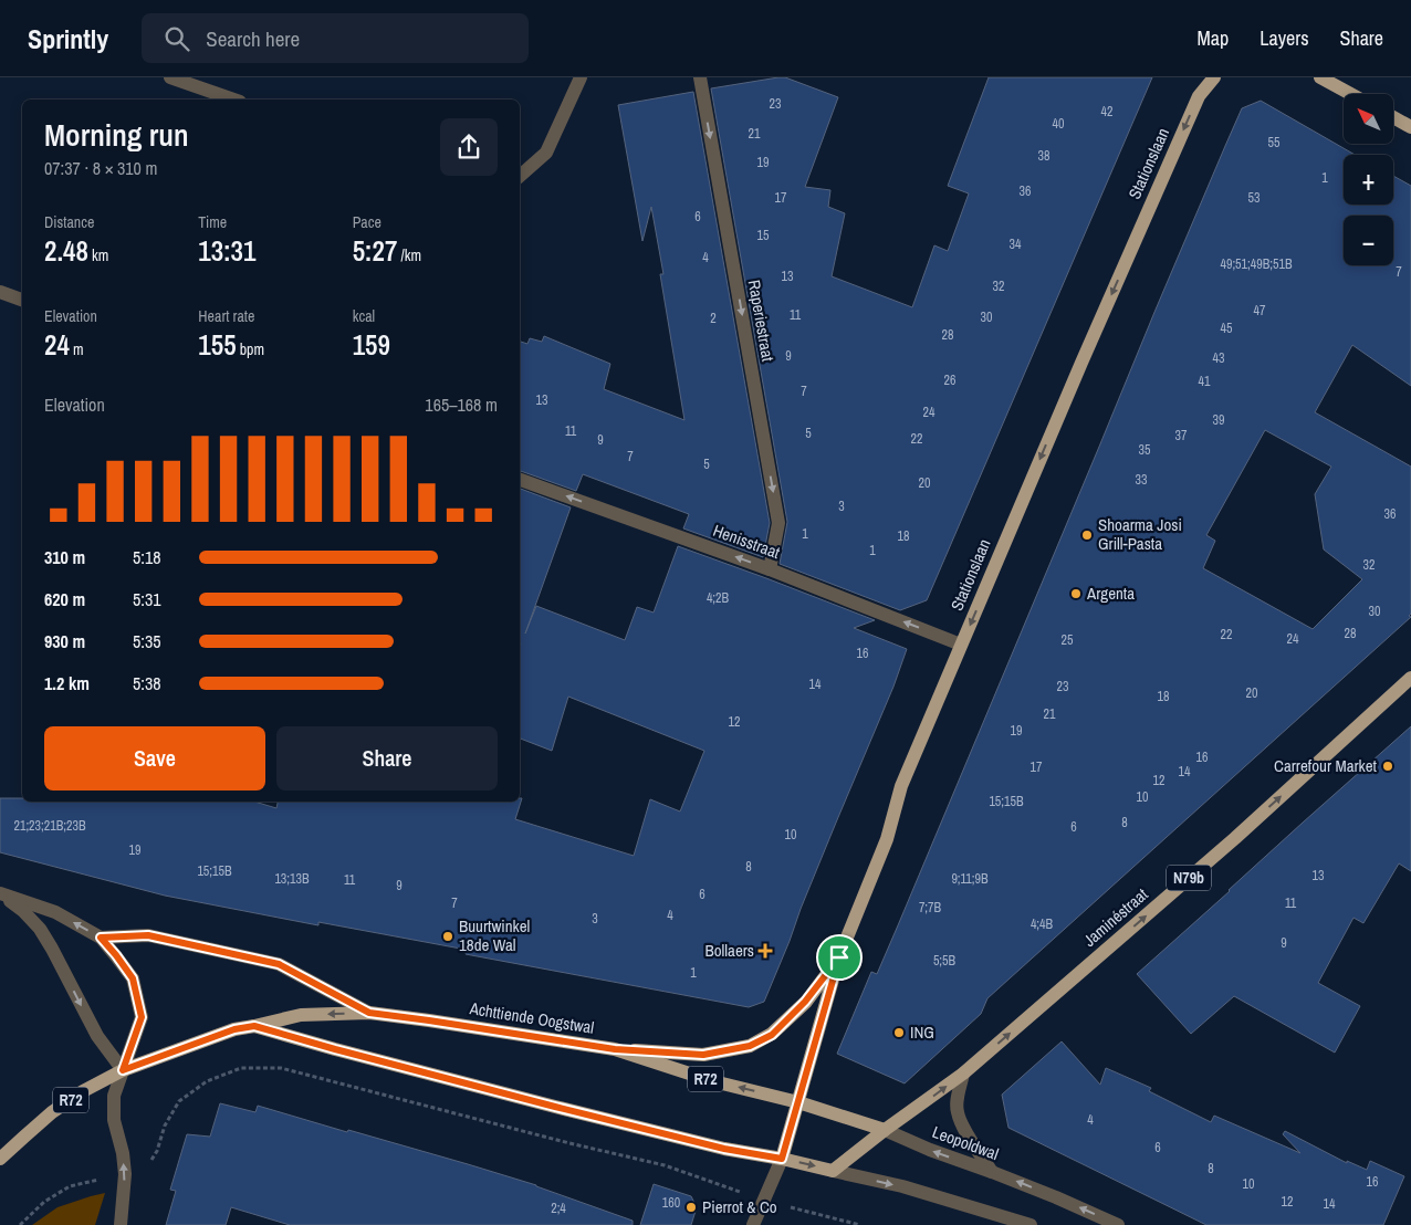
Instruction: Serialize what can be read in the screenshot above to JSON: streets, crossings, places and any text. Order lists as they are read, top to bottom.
{
  "streets": {
    "main road": [
      "Stationslaan",
      "N79b",
      "Jaminéstraat",
      "Achttiende Oogstwal",
      "R72",
      "Leopoldwal"
    ],
    "street": ["Raperiestraat", "Henisstraat"]
  },
  "crossings": [
    ["Stationslaan", "Henisstraat"],
    ["Stationslaan", "Achttiende Oogstwal"],
    ["Stationslaan", "Leopoldwal"],
    ["Raperiestraat", "Henisstraat"],
    ["Jaminéstraat", "Leopoldwal"],
    ["Achttiende Oogstwal", "R72"],
    ["Achttiende Oogstwal", "Leopoldwal"]
  ],
  "one_way": [
    "Stationslaan",
    "Raperiestraat",
    "Henisstraat",
    "Jaminéstraat",
    "Leopoldwal"
  ],
  "places": {
    "other": [
      "Shoarma Josi Grill-Pasta",
      "Argenta",
      "Carrefour Market",
      "Buurtwinkel 18de Wal",
      "ING",
      "Pierrot & Co"
    ],
    "health": ["Bollaers"]
  },
  "house_numbers": [
    "23",
    "42",
    "40",
    "21",
    "55",
    "38",
    "19",
    "1",
    "36",
    "17",
    "53",
    "6",
    "15",
    "34",
    "4",
    "49;51;49B;51B",
    "7",
    "13",
    "32",
    "47",
    "11",
    "30",
    "2",
    "45",
    "28",
    "9",
    "43",
    "26",
    "41",
    "7",
    "13",
    "24",
    "39",
    "11",
    "5",
    "37",
    "22",
    "9",
    "35",
    "7",
    "5",
    "33",
    "20",
    "3",
    "36",
    "1",
    "18",
    "1",
    "32",
    "4;2B",
    "30",
    "28",
    "22",
    "24",
    "25",
    "16",
    "14",
    "23",
    "20",
    "18",
    "21",
    "12",
    "19",
    "16",
    "17",
    "14",
    "12",
    "10",
    "15;15B",
    "8",
    "21;23;21B;23B",
    "6",
    "10",
    "19",
    "8",
    "15;15B",
    "13",
    "13;13B",
    "9;11;9B",
    "11",
    "9",
    "6",
    "7",
    "11",
    "7;7B",
    "4",
    "3",
    "4;4B",
    "9",
    "5;5B",
    "1",
    "4",
    "6",
    "8",
    "16",
    "10",
    "12",
    "160",
    "14",
    "2;4"
  ],
  "north": "top left",
  "page": {
    "header": "Sprintly",
    "search": "Search here",
    "nav": ["Map", "Layers", "Share"],
    "map_buttons": ["+", "−"],
    "heading": ["Morning run", "07:37 · 8 × 310 m"],
    "stats": [
      ["Distance", "2.48 km"],
      ["Time", "13:31"],
      ["Pace", "5:27 /km"],
      ["Elevation", "24 m"],
      ["Heart rate", "155 bpm"],
      ["kcal", "159"]
    ],
    "chart": ["Elevation", "165–168 m"],
    "list": [
      {
        "name": "310 m",
        "note": "5:18"
      },
      {
        "name": "620 m",
        "note": "5:31"
      },
      {
        "name": "930 m",
        "note": "5:35"
      },
      {
        "name": "1.2 km",
        "note": "5:38"
      }
    ],
    "buttons": ["Save", "Share"]
  }
}
